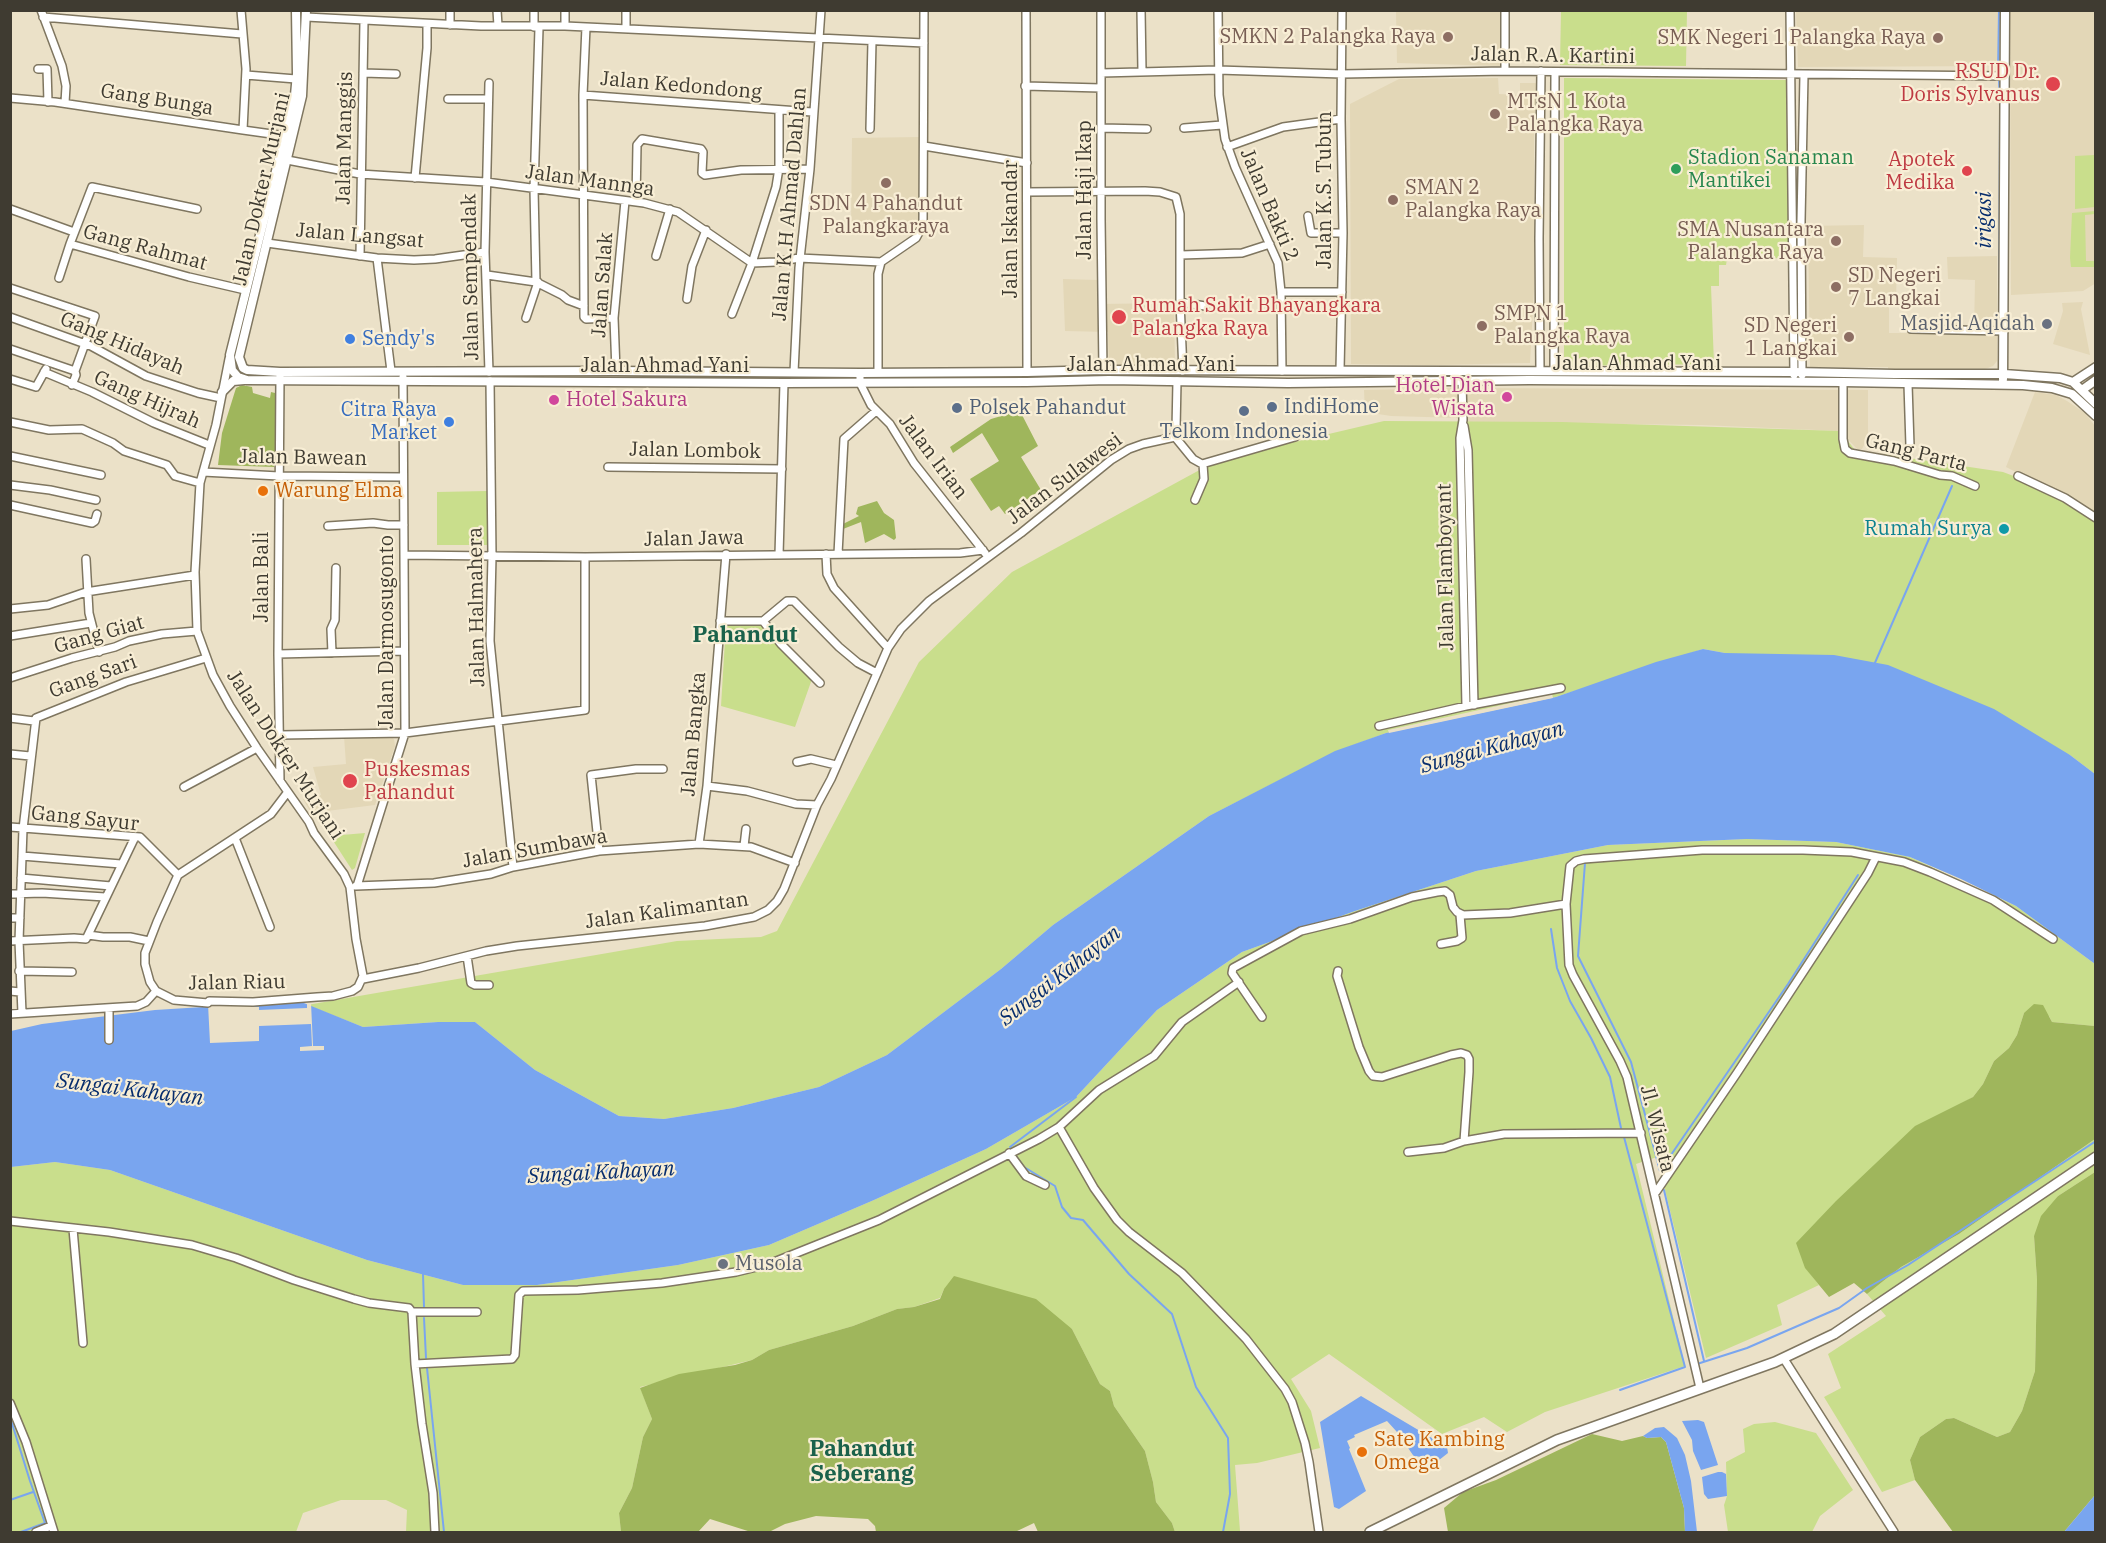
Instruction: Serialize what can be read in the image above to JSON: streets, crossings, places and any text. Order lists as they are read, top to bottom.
{
  "streets": {
    "main road": ["Jalan Dokter Murjani", "Jalan Ahmad Yani"],
    "street": [
      "Jalan R.A. Kartini",
      "Jalan Kedondong",
      "Gang Bunga",
      "Jalan Manggis",
      "Jalan Mannga",
      "Jalan Haji Ikap",
      "Jalan K.S. Tubun",
      "Jalan K.H Ahmad Dahlan",
      "Jalan Bakti 2",
      "Jalan Iskandar",
      "Jalan Langsat",
      "Gang Rahmat",
      "Jalan Sempendak",
      "Jalan Salak",
      "Gang Hidayah",
      "Gang Hijrah",
      "Jalan Lombok",
      "Gang Parta",
      "Jalan Irian",
      "Jalan Bawean",
      "Jalan Sulawesi",
      "Jalan Jawa",
      "Jalan Flamboyant",
      "Jalan Bali",
      "Jalan Halmahera",
      "Jalan Darmosugonto",
      "Gang Giat",
      "Gang Sari",
      "Jalan Bangka",
      "Gang Sayur",
      "Jalan Sumbawa",
      "Jalan Kalimantan",
      "Jalan Riau",
      "Jl. Wisata"
    ]
  },
  "crossings": [
    ["Jalan R.A. Kartini", "Jalan Haji Ikap"],
    ["Jalan R.A. Kartini", "Jalan K.S. Tubun"],
    ["Jalan R.A. Kartini", "Jalan Bakti 2"],
    ["Jalan Kedondong", "Jalan K.H Ahmad Dahlan"],
    ["Gang Bunga", "Jalan Dokter Murjani"],
    ["Jalan Manggis", "Jalan Mannga"],
    ["Jalan Manggis", "Jalan Langsat"],
    ["Jalan Mannga", "Jalan Dokter Murjani"],
    ["Jalan Mannga", "Jalan Sempendak"],
    ["Jalan Mannga", "Jalan Salak"],
    ["Jalan Dokter Murjani", "Jalan Langsat"],
    ["Jalan Dokter Murjani", "Gang Rahmat"],
    ["Jalan Dokter Murjani", "Gang Hidayah"],
    ["Jalan Dokter Murjani", "Jalan Ahmad Yani"],
    ["Jalan Dokter Murjani", "Gang Hijrah"],
    ["Jalan Dokter Murjani", "Jalan Bawean"],
    ["Jalan Dokter Murjani", "Jalan Bali"],
    ["Jalan Dokter Murjani", "Jalan Darmosugonto"],
    ["Jalan Dokter Murjani", "Gang Giat"],
    ["Jalan Dokter Murjani", "Gang Sari"],
    ["Jalan Dokter Murjani", "Jalan Sumbawa"],
    ["Jalan Haji Ikap", "Jalan Ahmad Yani"],
    ["Jalan K.S. Tubun", "Jalan Bakti 2"],
    ["Jalan K.S. Tubun", "Jalan Ahmad Yani"],
    ["Jalan K.H Ahmad Dahlan", "Jalan Ahmad Yani"],
    ["Jalan Iskandar", "Jalan Ahmad Yani"],
    ["Jalan Langsat", "Jalan Sempendak"],
    ["Jalan Sempendak", "Jalan Ahmad Yani"],
    ["Jalan Sempendak", "Jalan Halmahera"],
    ["Jalan Salak", "Jalan Ahmad Yani"],
    ["Jalan Ahmad Yani", "Gang Parta"],
    ["Jalan Ahmad Yani", "Jalan Irian"],
    ["Jalan Ahmad Yani", "Jalan Flamboyant"],
    ["Jalan Ahmad Yani", "Jalan Bali"],
    ["Jalan Ahmad Yani", "Jalan Halmahera"],
    ["Jalan Ahmad Yani", "Jalan Darmosugonto"],
    ["Jalan Irian", "Jalan Sulawesi"],
    ["Jalan Irian", "Jalan Jawa"],
    ["Jalan Irian", "Jalan Kalimantan"],
    ["Jalan Bawean", "Jalan Bali"],
    ["Jalan Bawean", "Jalan Darmosugonto"],
    ["Jalan Sulawesi", "Jalan Kalimantan"],
    ["Jalan Jawa", "Jalan Halmahera"],
    ["Jalan Jawa", "Jalan Darmosugonto"],
    ["Jalan Jawa", "Jalan Bangka"],
    ["Jalan Halmahera", "Jalan Sumbawa"],
    ["Jalan Darmosugonto", "Jalan Sumbawa"],
    ["Gang Sari", "Gang Sayur"],
    ["Jalan Bangka", "Jalan Sumbawa"],
    ["Jalan Sumbawa", "Jalan Kalimantan"],
    ["Jalan Kalimantan", "Jalan Riau"]
  ],
  "districts": ["Pahandut", "Pahandut Seberang"],
  "water": ["irigasi", "Sungai Kahayan"],
  "places": [
    "SMKN 2 Palangka Raya",
    "SMK Negeri 1 Palangka Raya",
    "RSUD Dr. Doris Sylvanus",
    "MTsN 1 Kota Palangka Raya",
    "Stadion Sanaman Mantikei",
    "Apotek Medika",
    "SDN 4 Pahandut Palangkaraya",
    "SMAN 2 Palangka Raya",
    "SMA Nusantara Palangka Raya",
    "SD Negeri 7 Langkai",
    "Rumah Sakit Bhayangkara Palangka Raya",
    "Masjid Aqidah",
    "SMPN 1 Palangka Raya",
    "SD Negeri 1 Langkai",
    "Sendy's",
    "Hotel Dian Wisata",
    "Hotel Sakura",
    "IndiHome",
    "Polsek Pahandut",
    "Telkom Indonesia",
    "Citra Raya Market",
    "Warung Elma",
    "Rumah Surya",
    "Puskesmas Pahandut",
    "Musola",
    "Sate Kambing Omega"
  ]
}
